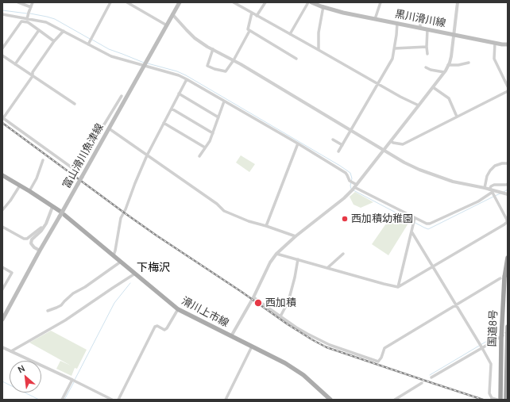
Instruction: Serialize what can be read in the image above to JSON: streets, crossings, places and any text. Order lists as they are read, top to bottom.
{
  "streets": {
    "highway": ["国道8号"],
    "main road": ["黒川滑川線", "富山滑川魚津線", "滑川上市線"]
  },
  "districts": ["下梅沢"],
  "places": ["西加積幼稚園", "西加積"],
  "north": "top left"
}
